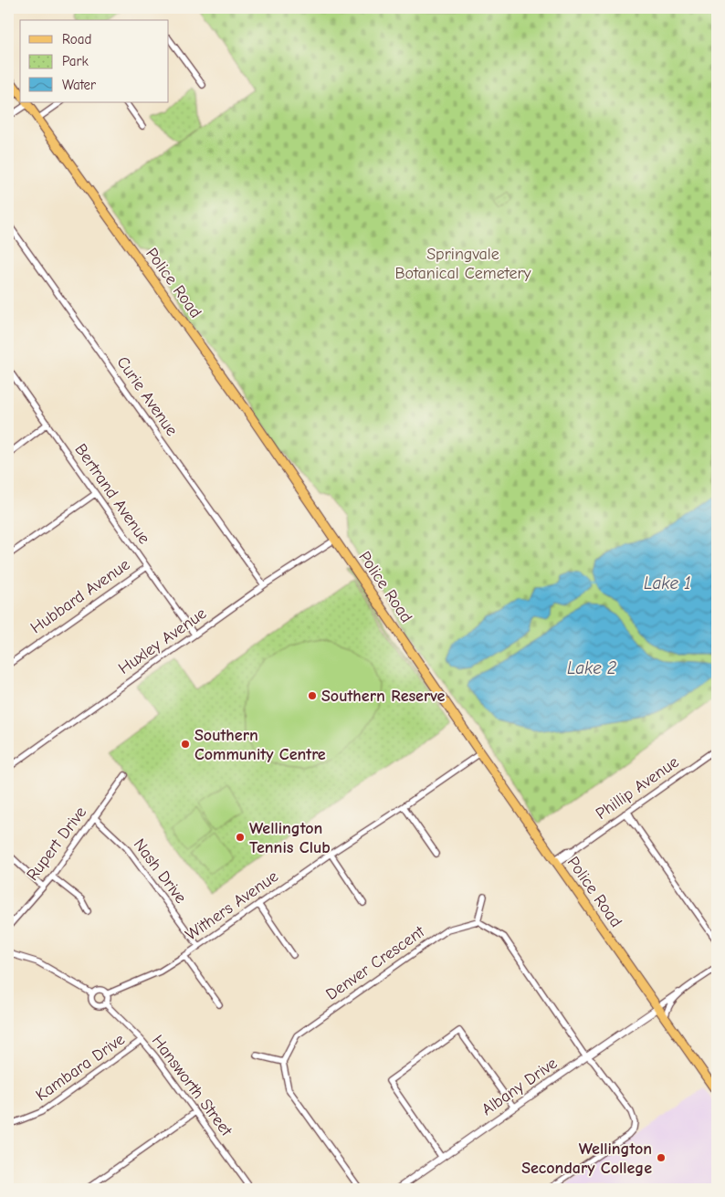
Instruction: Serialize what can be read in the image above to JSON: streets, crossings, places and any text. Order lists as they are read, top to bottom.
{
  "streets": {
    "main road": ["Police Road"],
    "street": [
      "Curie Avenue",
      "Bertrand Avenue",
      "Hubbard Avenue",
      "Huxley Avenue",
      "Phillip Avenue",
      "Rupert Drive",
      "Nash Drive",
      "Withers Avenue",
      "Denver Crescent",
      "Kambara Drive",
      "Hansworth Street",
      "Albany Drive"
    ]
  },
  "crossings": [
    ["Police Road", "Huxley Avenue"],
    ["Police Road", "Phillip Avenue"],
    ["Police Road", "Withers Avenue"],
    ["Police Road", "Albany Drive"],
    ["Curie Avenue", "Huxley Avenue"],
    ["Bertrand Avenue", "Hubbard Avenue"],
    ["Bertrand Avenue", "Huxley Avenue"],
    ["Rupert Drive", "Nash Drive"],
    ["Nash Drive", "Withers Avenue"],
    ["Withers Avenue", "Hansworth Street"],
    ["Kambara Drive", "Hansworth Street"]
  ],
  "water": ["Lake 1", "Lake 2"],
  "parks": ["Springvale Botanical Cemetery"],
  "places": [
    "Southern Reserve",
    "Southern Community Centre",
    "Wellington Tennis Club",
    "Wellington Secondary College"
  ],
  "legend": ["Road", "Park", "Water"]
}
